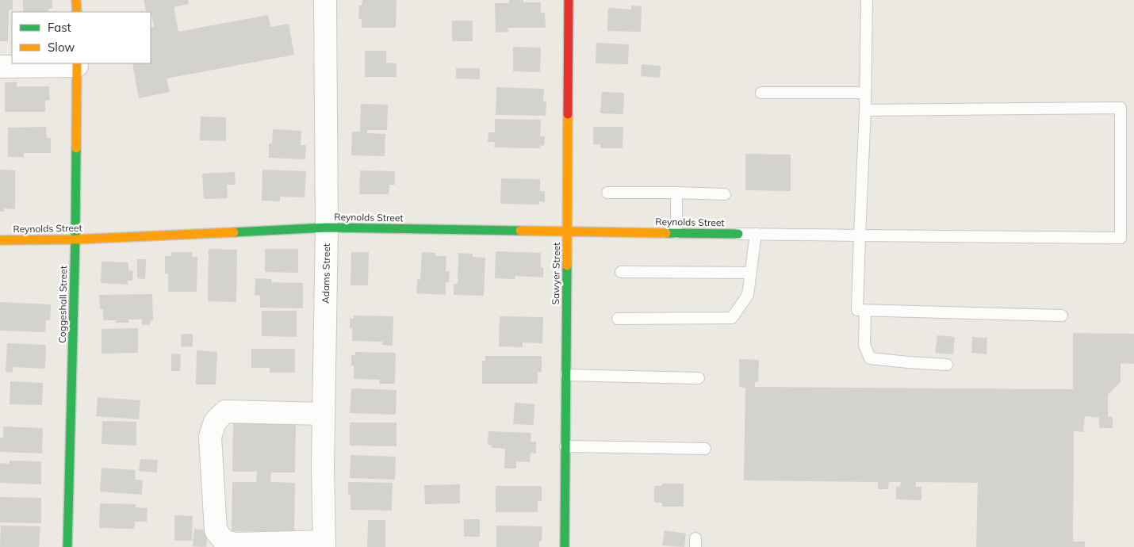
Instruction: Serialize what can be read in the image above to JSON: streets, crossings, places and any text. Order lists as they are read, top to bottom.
{
  "streets": {
    "street": [
      "Reynolds Street",
      "Adams Street",
      "Sawyer Street",
      "Coggeshall Street"
    ]
  },
  "crossings": [
    ["Reynolds Street", "Adams Street"],
    ["Reynolds Street", "Sawyer Street"],
    ["Reynolds Street", "Coggeshall Street"]
  ],
  "legend": ["Fast", "Slow"]
}
